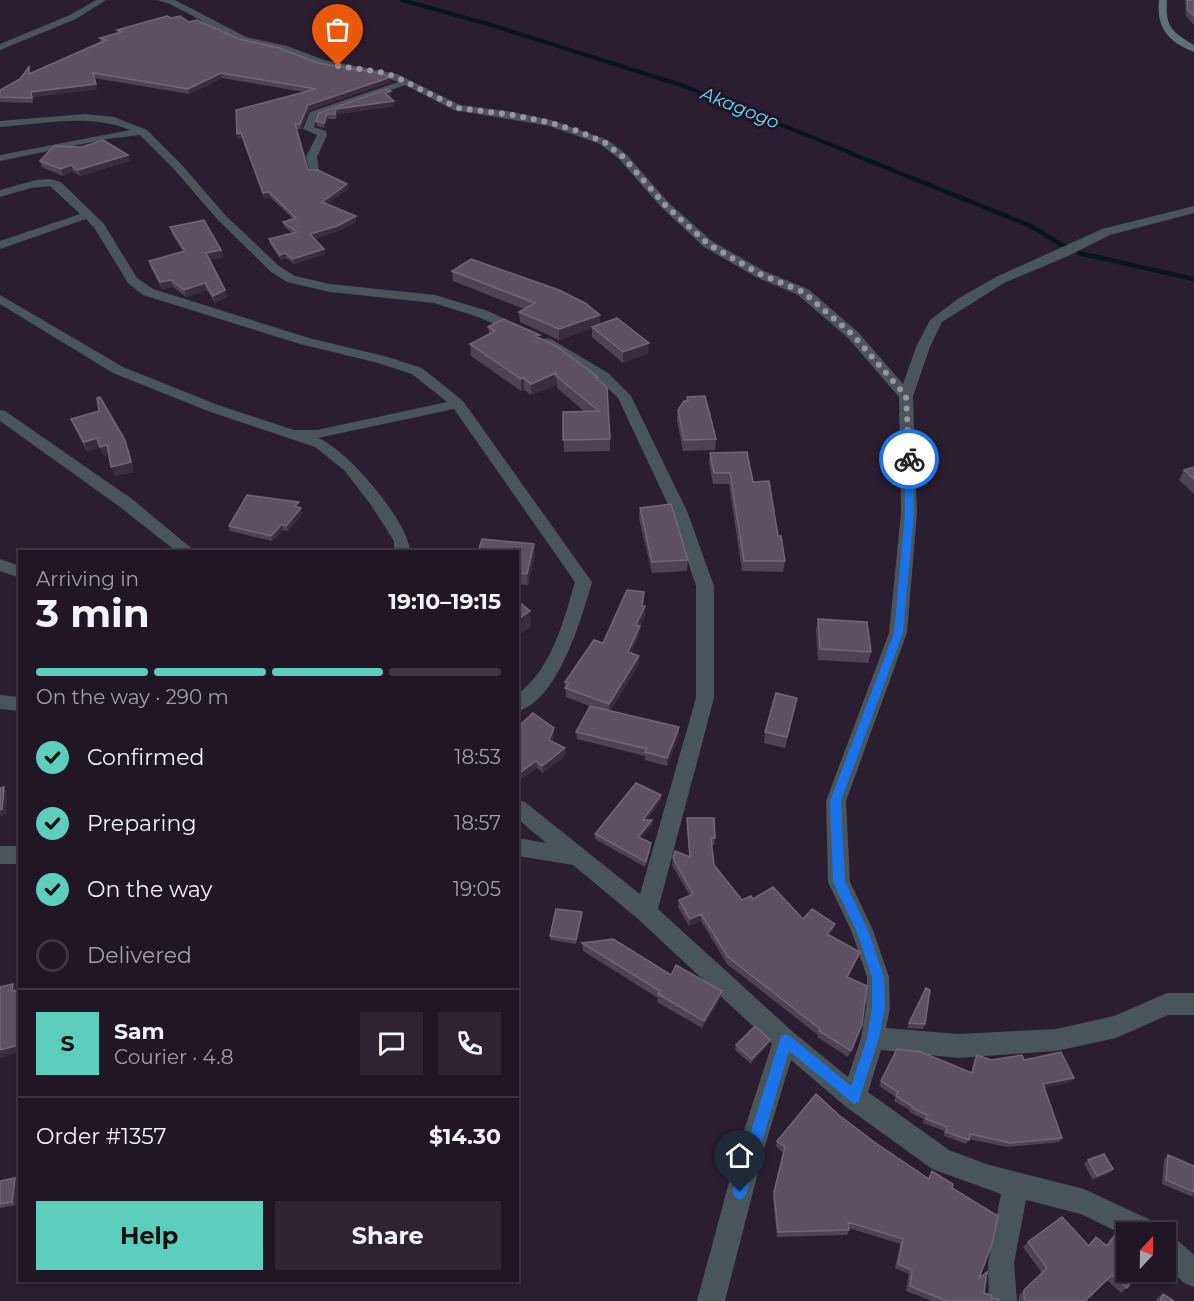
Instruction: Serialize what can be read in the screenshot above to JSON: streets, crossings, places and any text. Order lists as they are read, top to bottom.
{
  "water": ["Akagogo"],
  "north": "top",
  "page": {
    "heading": ["3 min", "Arriving in", "19:10–19:15"],
    "panel": [
      "Sam",
      "Courier · 4.8",
      "Order #1357",
      "$14.30"
    ],
    "bar": "On the way · 290 m",
    "list": [
      ["Confirmed", "18:53"],
      ["Preparing", "18:57"],
      ["On the way", "19:05"],
      "Delivered"
    ],
    "round": "S",
    "buttons": ["Help", "Share"]
  }
}
